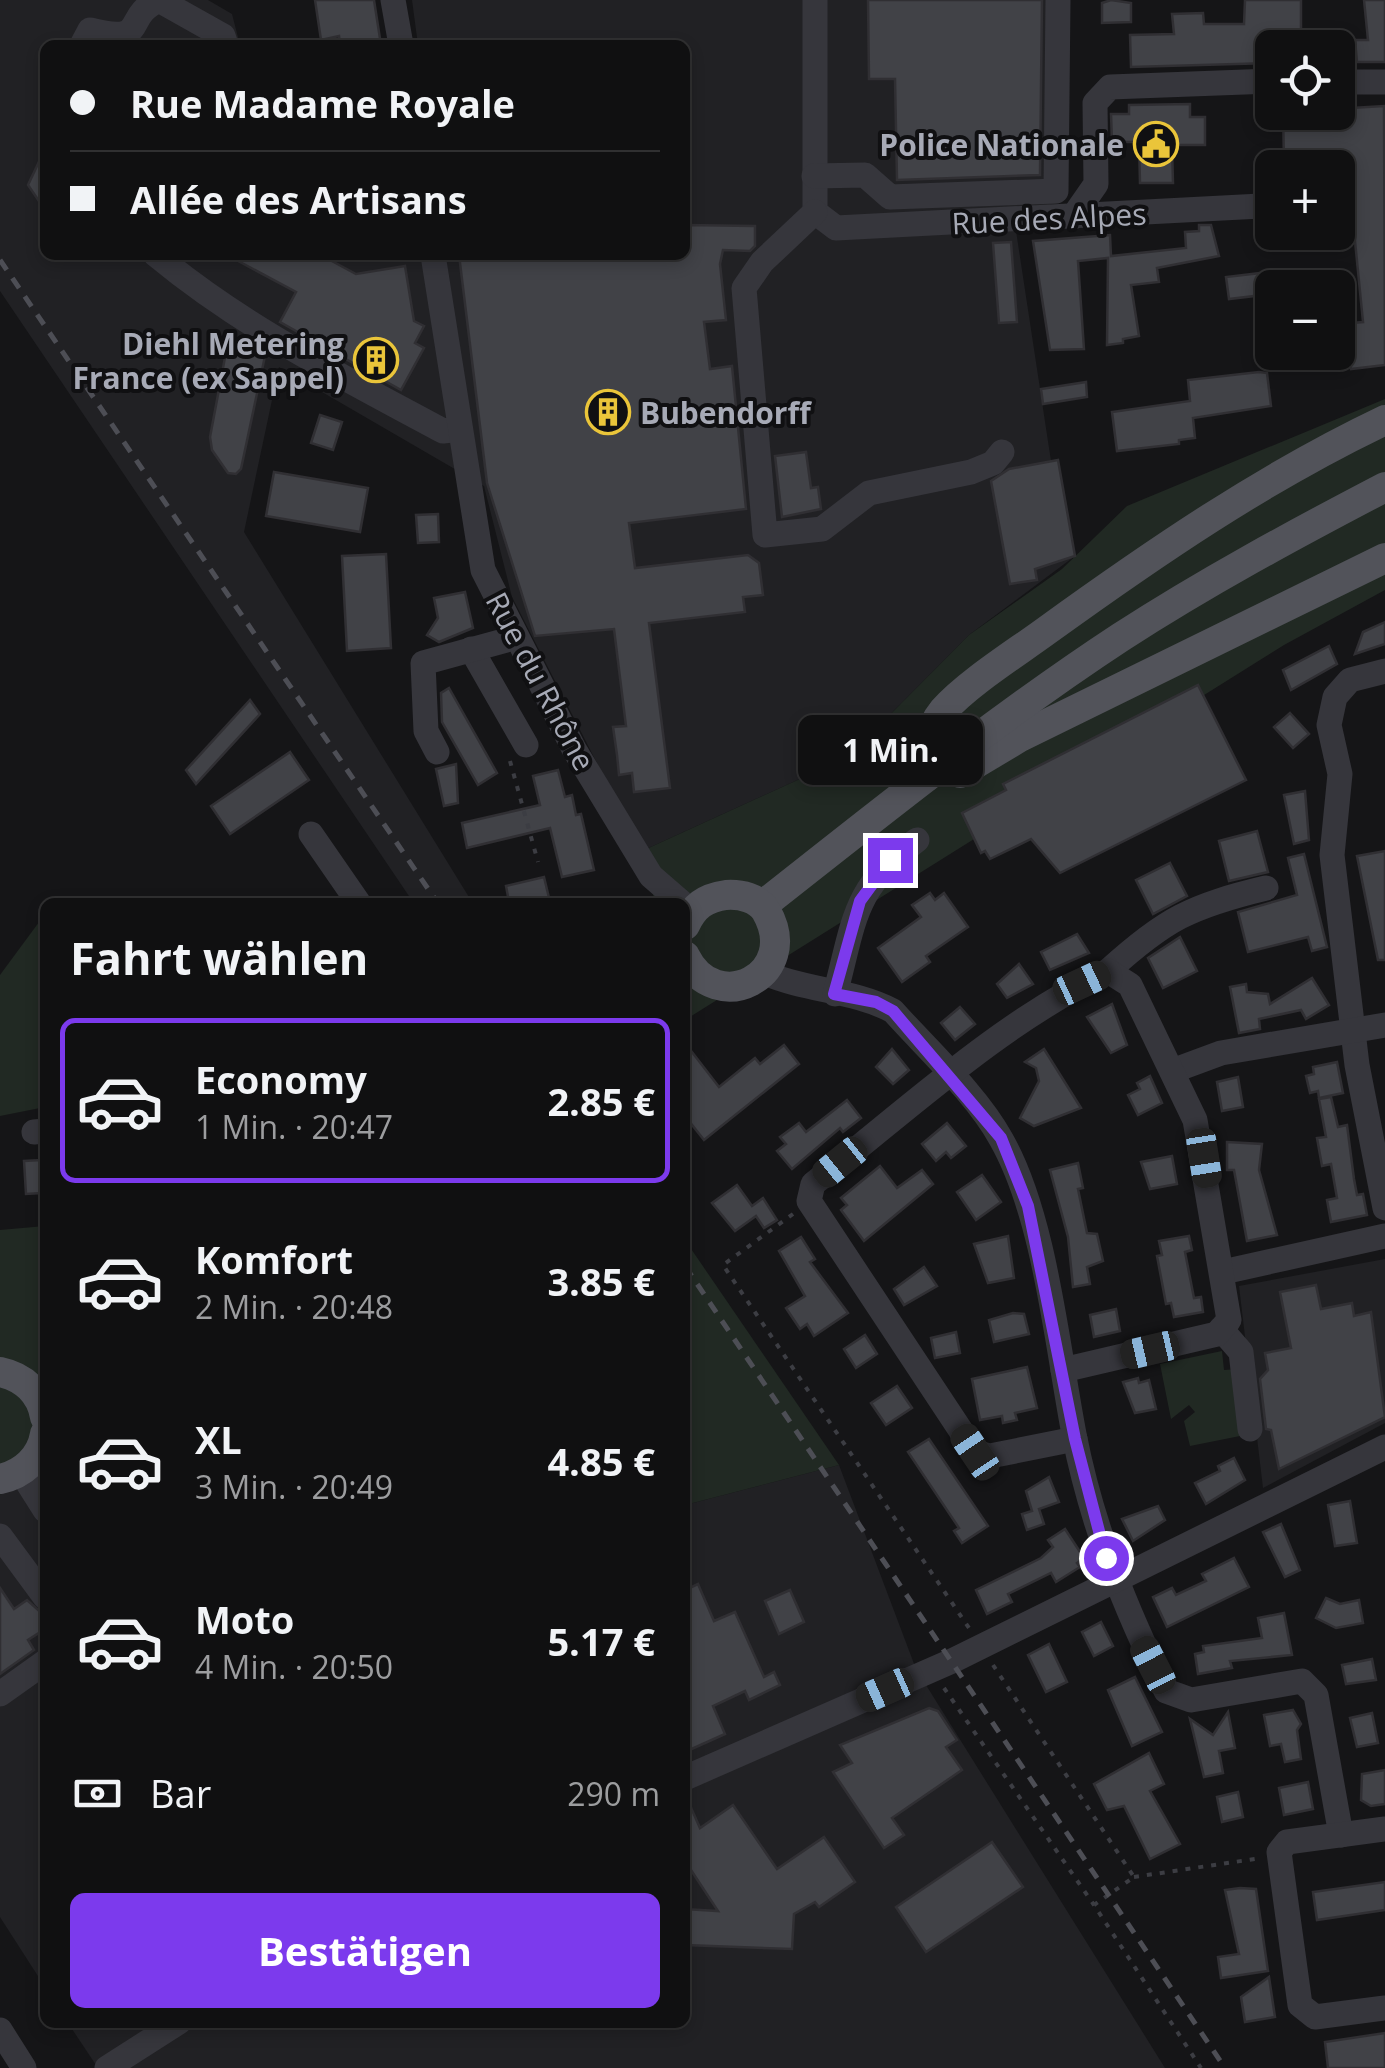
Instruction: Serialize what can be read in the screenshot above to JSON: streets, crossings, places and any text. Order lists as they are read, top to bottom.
{
  "streets": {
    "street": ["Rue des Alpes", "Rue du Rhône"]
  },
  "places": {
    "public building": ["Police Nationale"],
    "building": ["Diehl Metering France (ex Sappel)", "Bubendorff"]
  },
  "page": {
    "map_buttons": ["+", "−"],
    "banner": ["Rue Madame Royale", "Allée des Artisans"],
    "bubble": "1 Min.",
    "heading": "Fahrt wählen",
    "list": [
      {
        "name": "Economy",
        "note": "1 Min. · 20:47",
        "value": "2.85 €"
      },
      {
        "name": "Komfort",
        "note": "2 Min. · 20:48",
        "value": "3.85 €"
      },
      {
        "name": "XL",
        "note": "3 Min. · 20:49",
        "value": "4.85 €"
      },
      {
        "name": "Moto",
        "note": "4 Min. · 20:50",
        "value": "5.17 €"
      }
    ],
    "pay": ["Bar", "290 m"],
    "buttons": "Bestätigen"
  }
}
